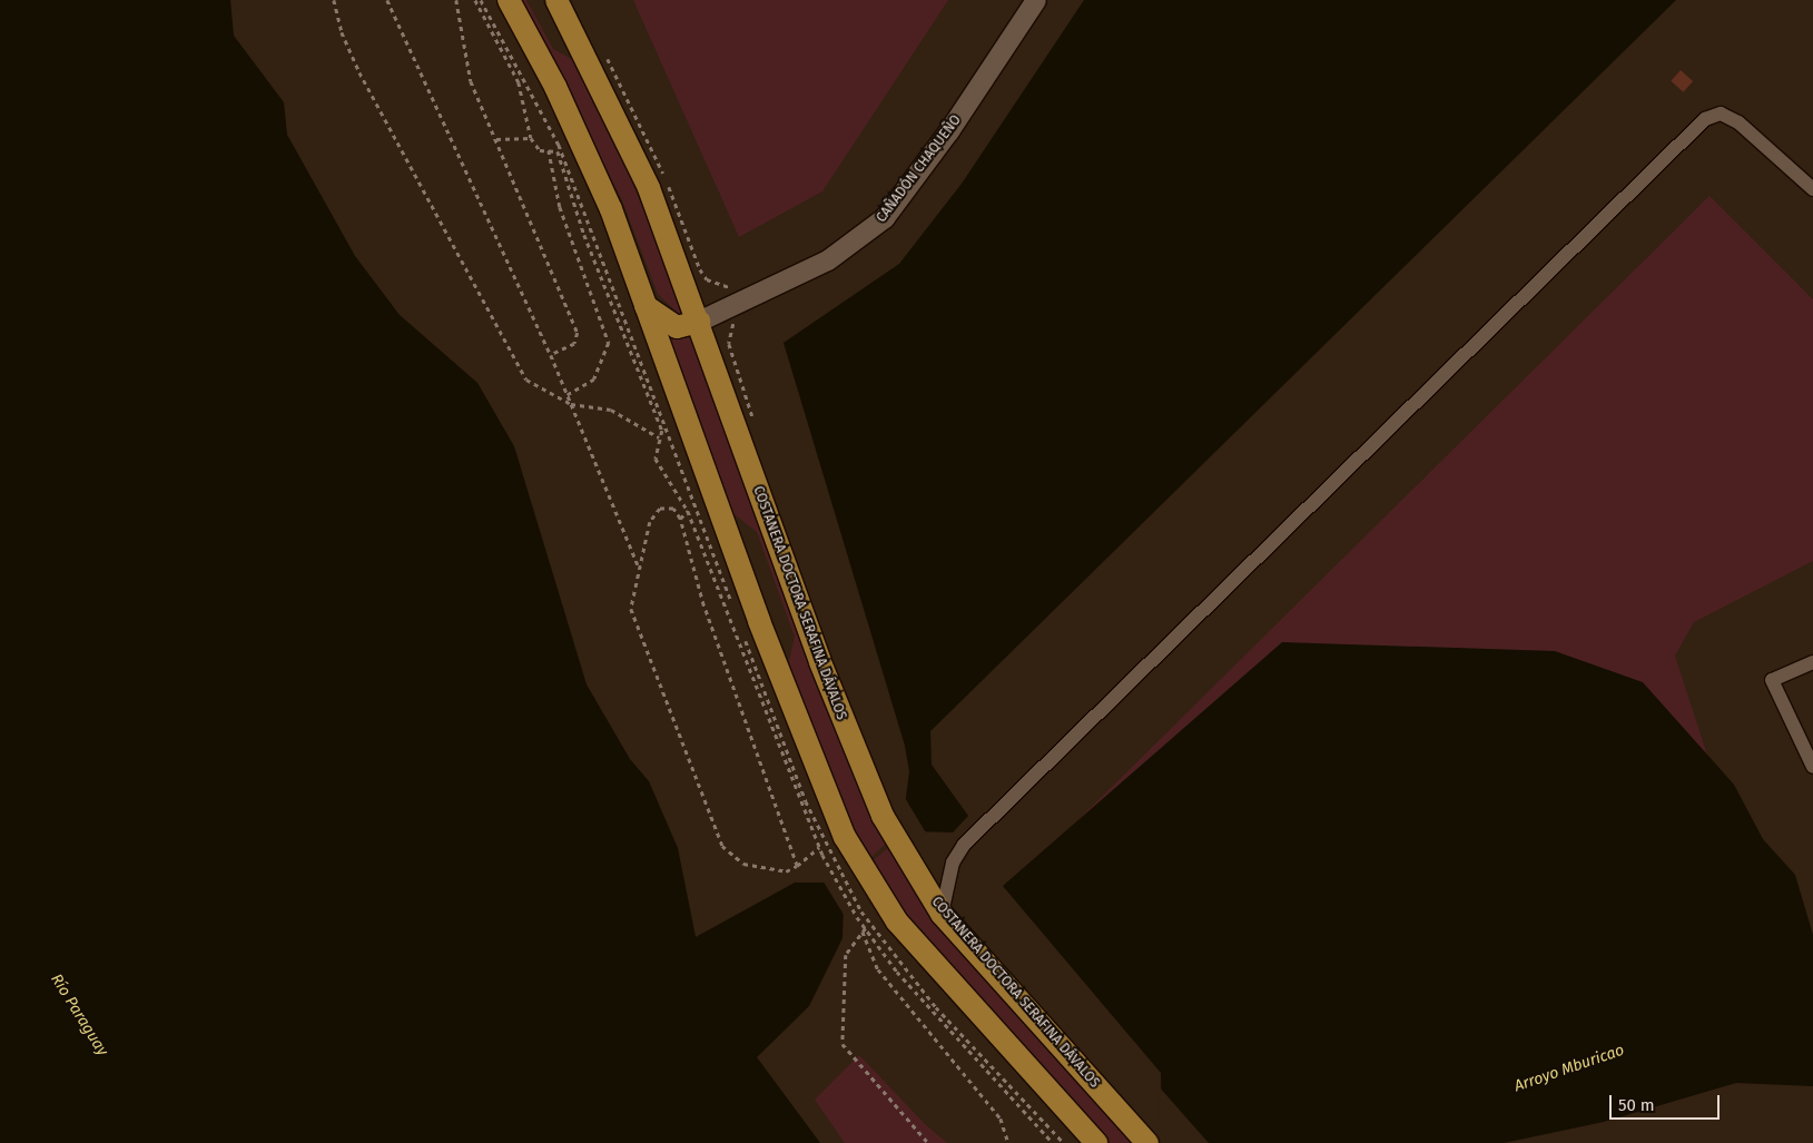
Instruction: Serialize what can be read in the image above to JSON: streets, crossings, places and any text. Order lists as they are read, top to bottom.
{
  "streets": {
    "highway": ["COSTANERA DOCTORA SERAFINA DÁVALOS"],
    "main road": ["CAÑADÓN CHAQUEÑO"]
  },
  "crossings": [
    ["CAÑADÓN CHAQUEÑO", "COSTANERA DOCTORA SERAFINA DÁVALOS"]
  ],
  "water": ["Río Paraguay", "Arroyo Mburicao"],
  "scale_bar": "50 m"
}
